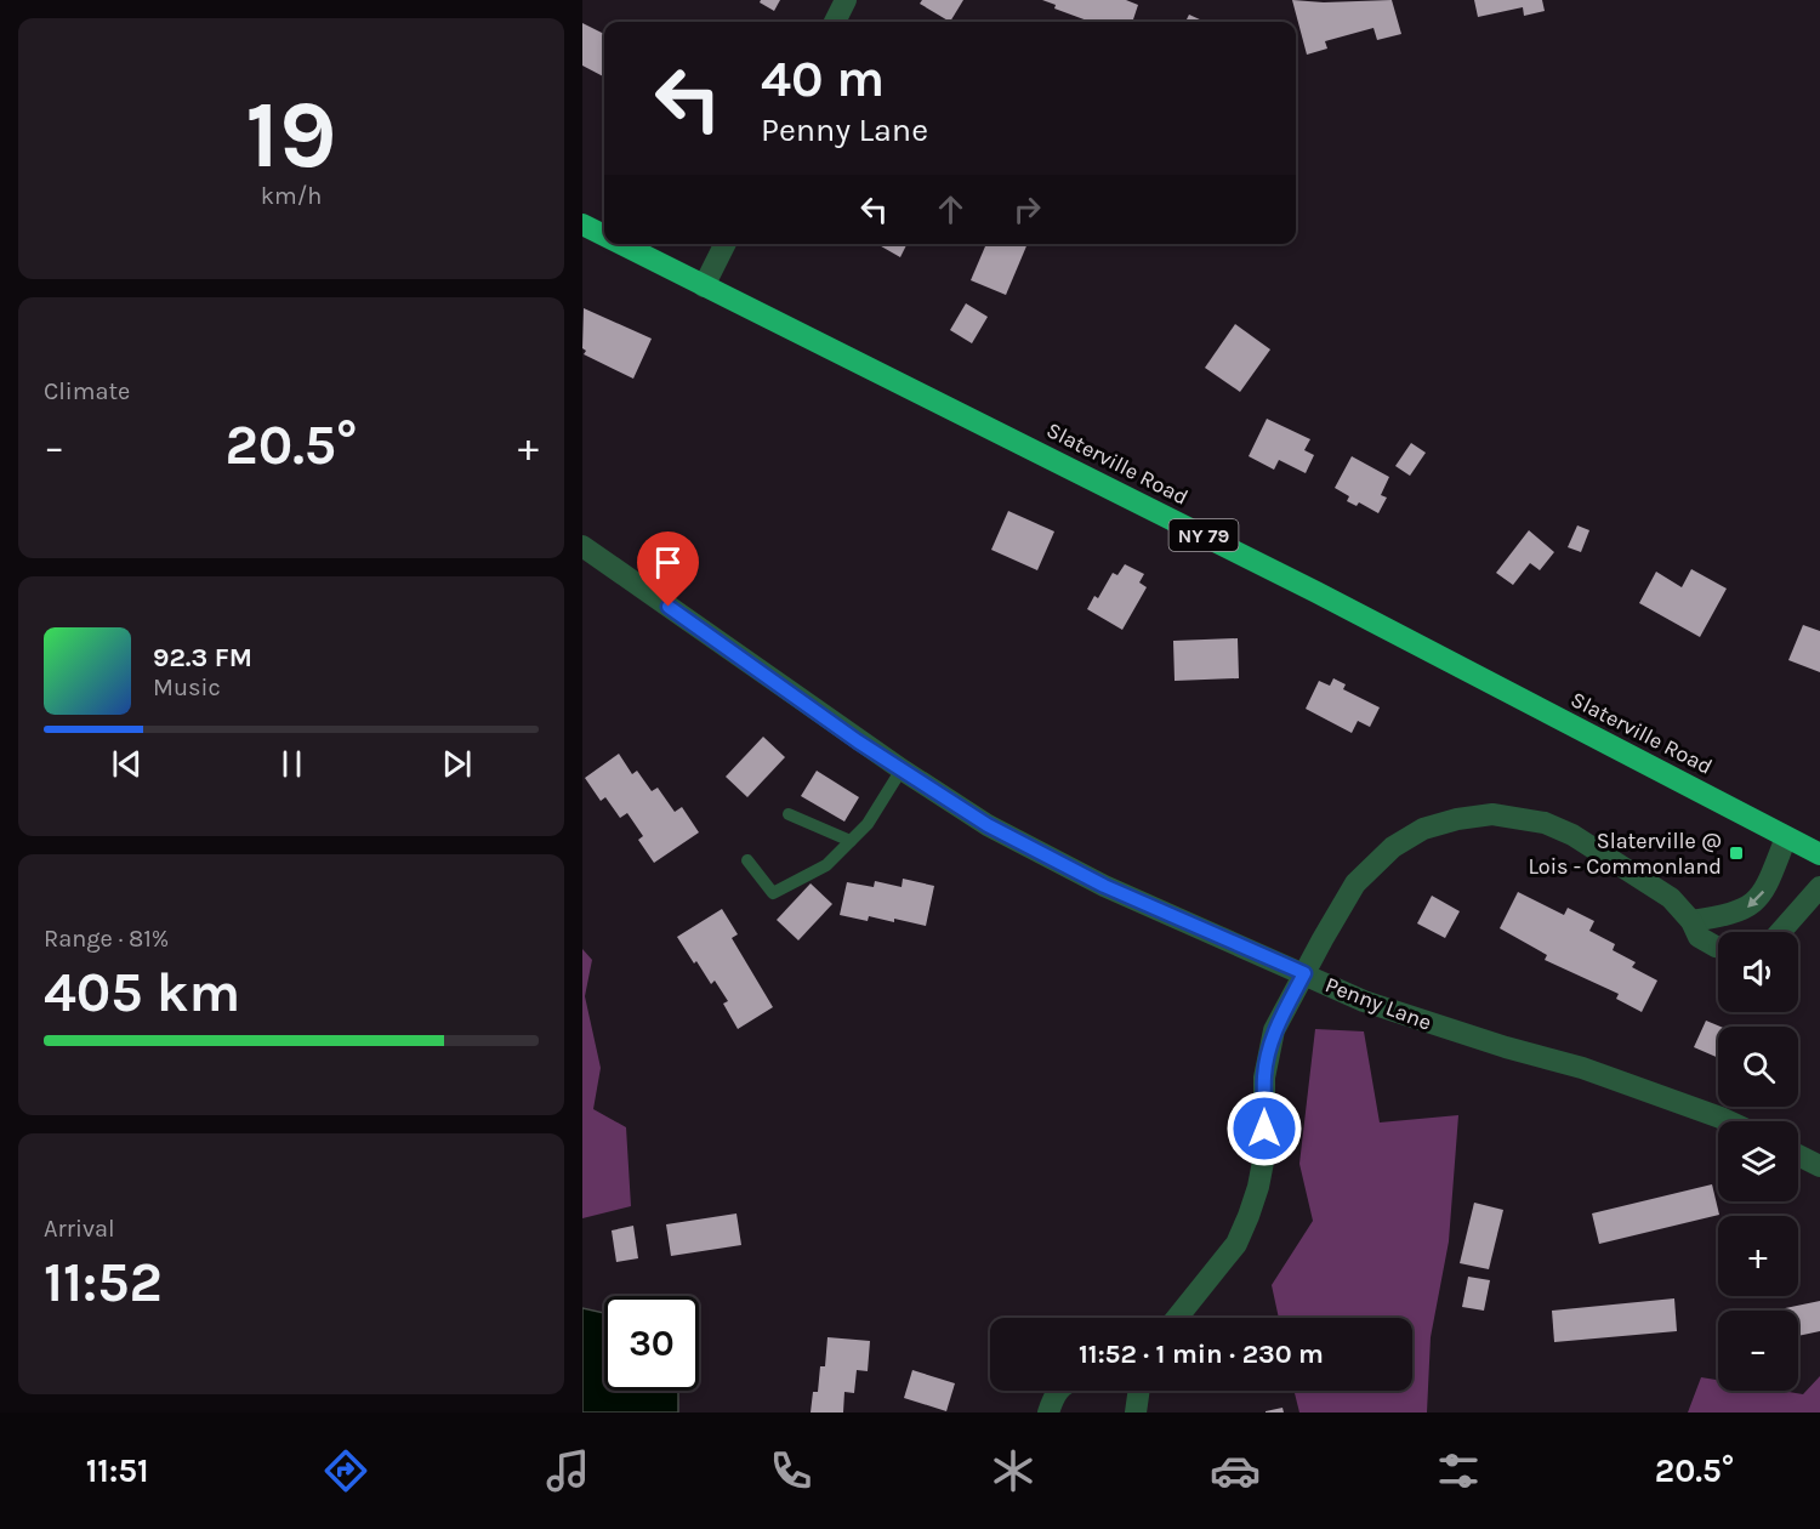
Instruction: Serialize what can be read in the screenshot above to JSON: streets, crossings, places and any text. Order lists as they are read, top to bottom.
{
  "streets": {
    "highway": ["Slaterville Road", "NY 79"],
    "street": ["Penny Lane"]
  },
  "places": {
    "transit": ["Slaterville @ Lois - Commonland"]
  },
  "page": {
    "tile": [
      ["19", "km/h"],
      "Climate",
      ["Range · 81%", "405 km"],
      ["Arrival", "11:52"]
    ],
    "turn": ["40 m", "Penny Lane"],
    "heat": ["−", "20.5°", "+"],
    "song": ["92.3 FM", "Music"],
    "map_buttons": ["+", "−"],
    "limit": "30",
    "trip": "11:52 · 1 min · 230 m",
    "tabs": ["11:51", "20.5°"]
  }
}
